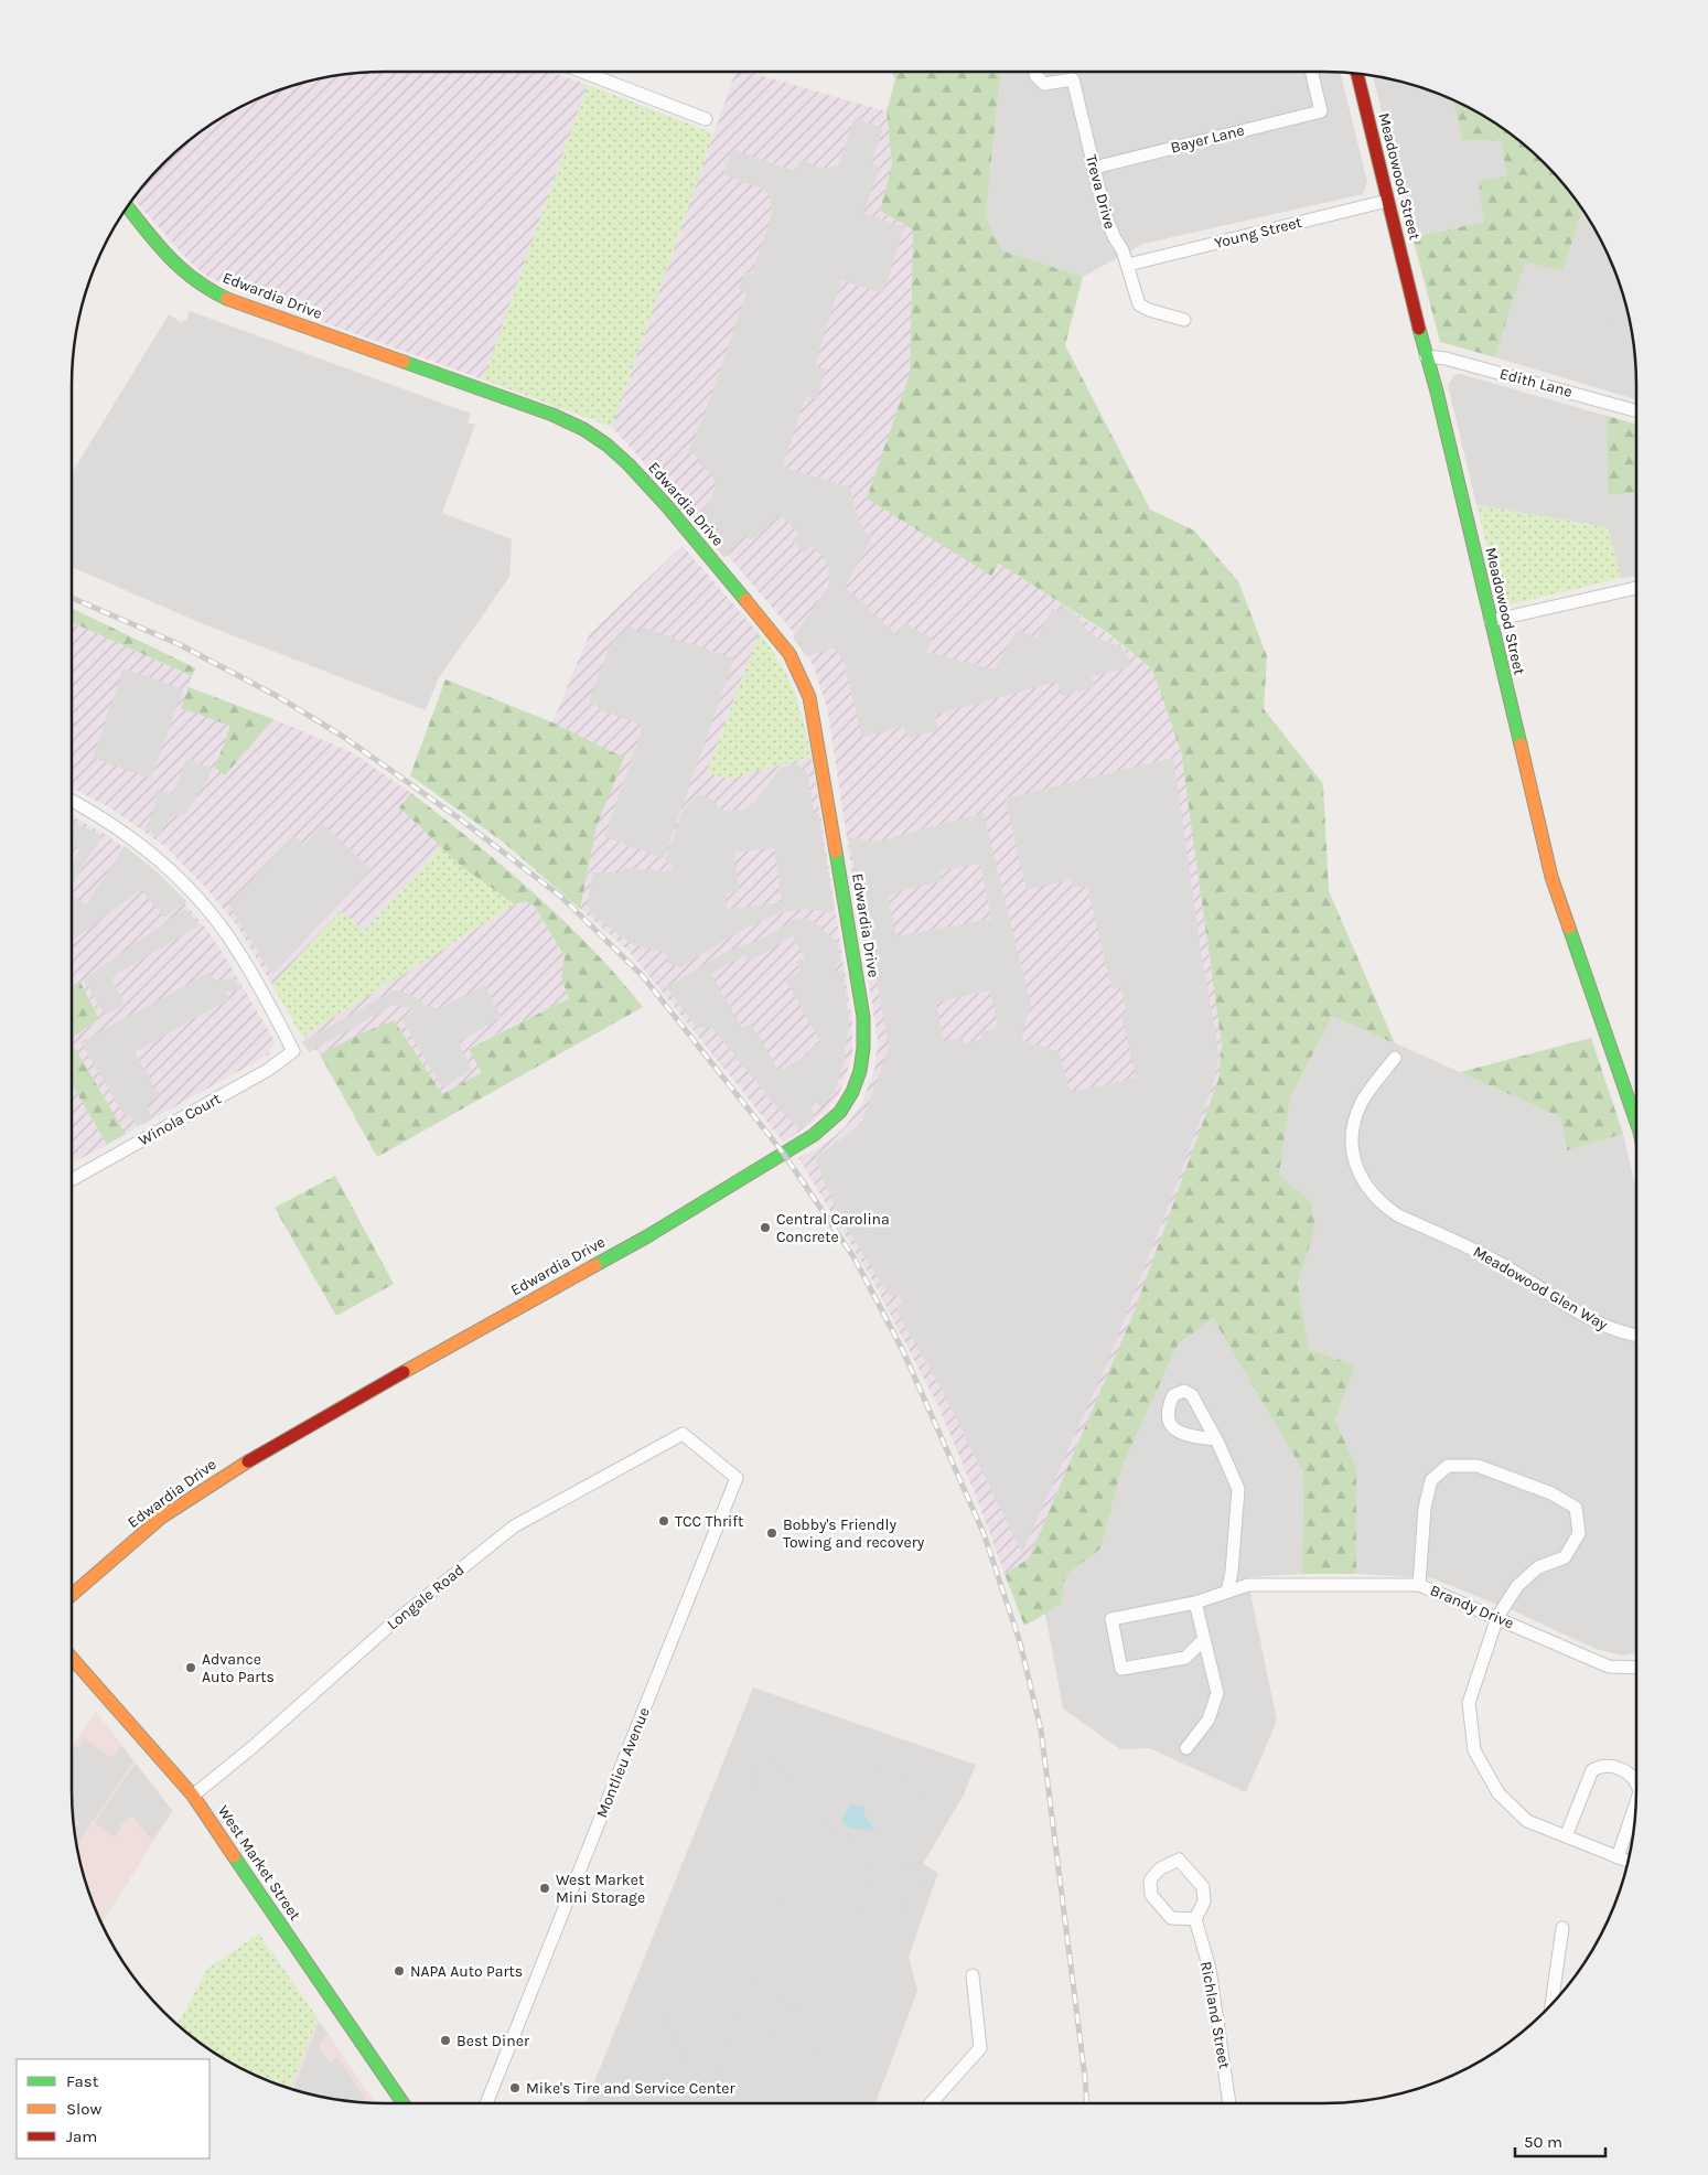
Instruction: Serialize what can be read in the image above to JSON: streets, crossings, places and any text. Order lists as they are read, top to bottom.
{
  "streets": {
    "main road": ["Meadowood Street", "Edwardia Drive", "West Market Street"],
    "street": [
      "Bayer Lane",
      "Treva Drive",
      "Young Street",
      "Edith Lane",
      "Winola Court",
      "Meadowood Glen Way",
      "Longale Road",
      "Brandy Drive",
      "Montlieu Avenue",
      "Richland Street"
    ]
  },
  "crossings": [
    ["Bayer Lane", "Treva Drive"],
    ["Meadowood Street", "Young Street"],
    ["Meadowood Street", "Edith Lane"],
    ["Treva Drive", "Young Street"],
    ["Longale Road", "Montlieu Avenue"],
    ["Longale Road", "West Market Street"]
  ],
  "places": [
    "Central Carolina Concrete",
    "TCC Thrift",
    "Bobby's Friendly Towing and recovery",
    "Advance Auto Parts",
    "West Market Mini Storage",
    "NAPA Auto Parts",
    "Best Diner",
    "Mike's Tire and Service Center"
  ],
  "legend": ["Fast", "Slow", "Jam"],
  "scale_bar": "50 m"
}
